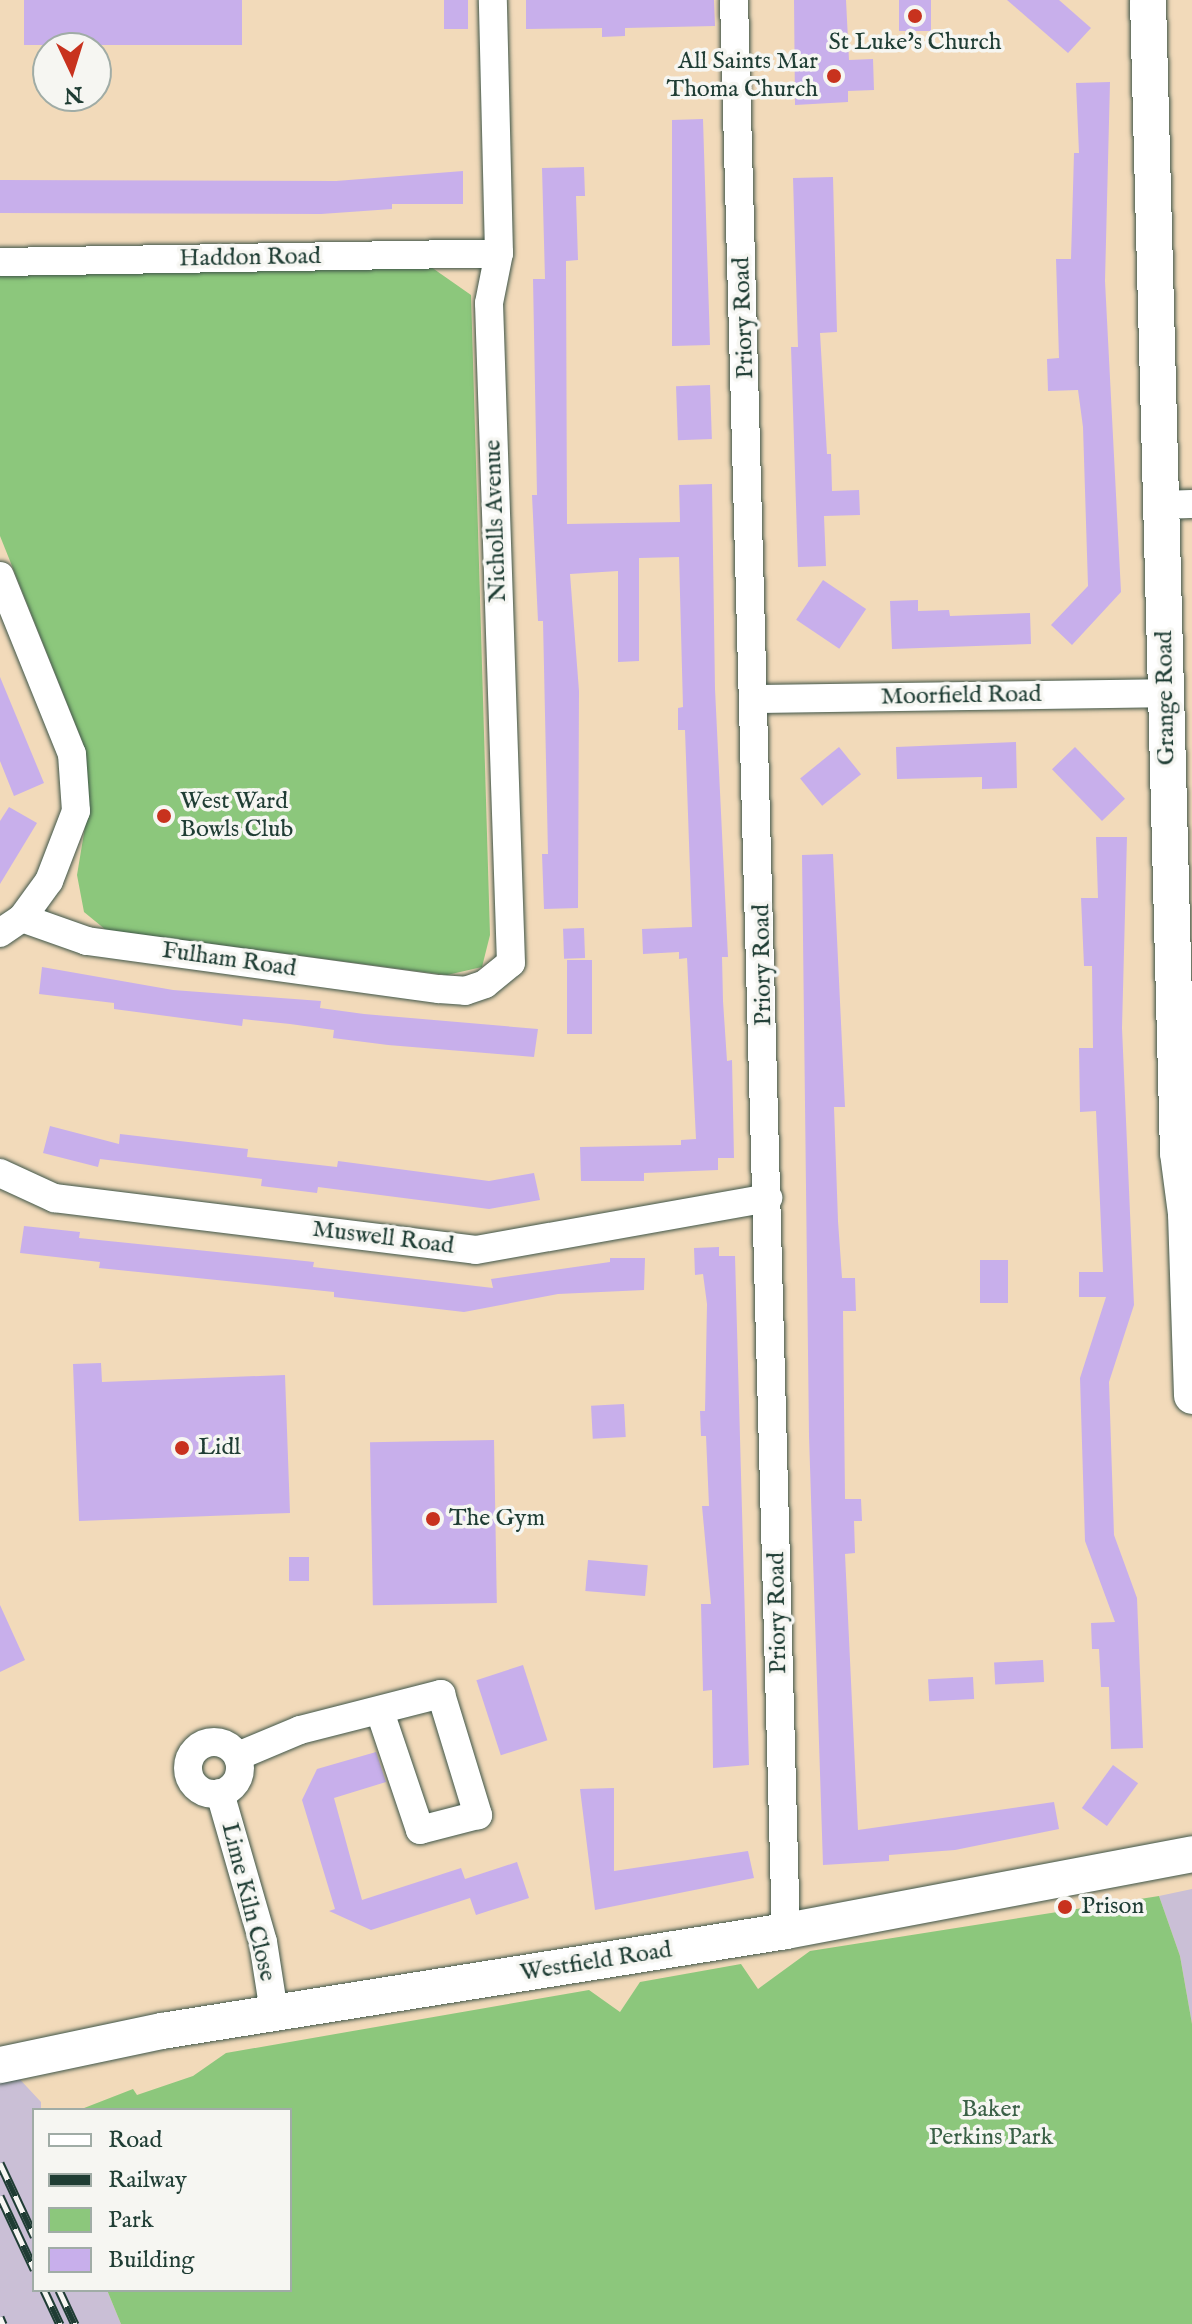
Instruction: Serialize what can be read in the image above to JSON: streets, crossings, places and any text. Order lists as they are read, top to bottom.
{
  "streets": {
    "street": [
      "Haddon Road",
      "Priory Road",
      "Nicholls Avenue",
      "Moorfield Road",
      "Grange Road",
      "Fulham Road",
      "Muswell Road",
      "Lime Kiln Close",
      "Westfield Road"
    ]
  },
  "crossings": [
    ["Haddon Road", "Nicholls Avenue"],
    ["Priory Road", "Moorfield Road"],
    ["Priory Road", "Muswell Road"],
    ["Priory Road", "Westfield Road"],
    ["Nicholls Avenue", "Fulham Road"],
    ["Moorfield Road", "Grange Road"],
    ["Lime Kiln Close", "Westfield Road"]
  ],
  "parks": ["Baker Perkins Park"],
  "places": [
    "St Luke's Church",
    "All Saints Mar Thoma Church",
    "West Ward Bowls Club",
    "Lidl",
    "The Gym",
    "Prison"
  ],
  "legend": [
    "Road",
    "Railway",
    "Park",
    "Building"
  ],
  "north": "bottom"
}
